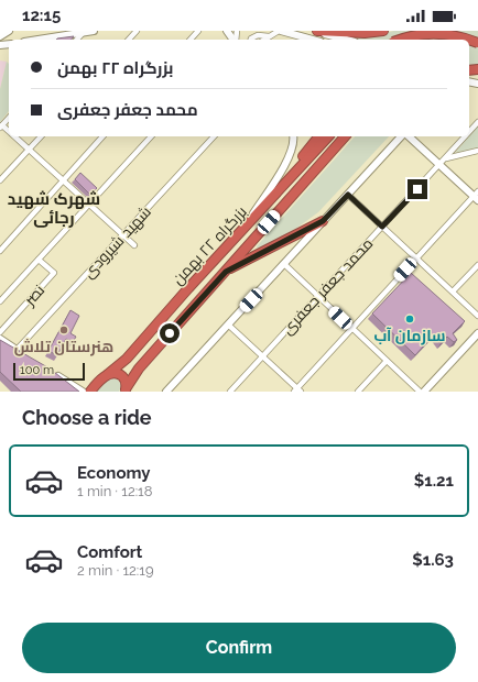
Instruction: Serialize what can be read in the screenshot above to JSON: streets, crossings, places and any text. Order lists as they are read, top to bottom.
{
  "streets": {
    "highway": ["بزرگراه ۲۲ بهمن"],
    "street": ["شهید شیرودی", "محمد جعفر جعفری", "نصر"]
  },
  "districts": ["شهرک شهید رجائی"],
  "places": ["سازمان آب", "هنرستان تلاش"],
  "scale_bar": "100 m",
  "page": {
    "status": "12:15",
    "banner": ["بزرگراه ۲۲ بهمن", "محمد جعفر جعفری"],
    "scale": "100 m",
    "heading": "Choose a ride",
    "list": [
      {
        "name": "Economy",
        "note": "1 min · 12:18",
        "value": "$1.21"
      },
      {
        "name": "Comfort",
        "note": "2 min · 12:19",
        "value": "$1.63"
      }
    ],
    "buttons": "Confirm"
  }
}
